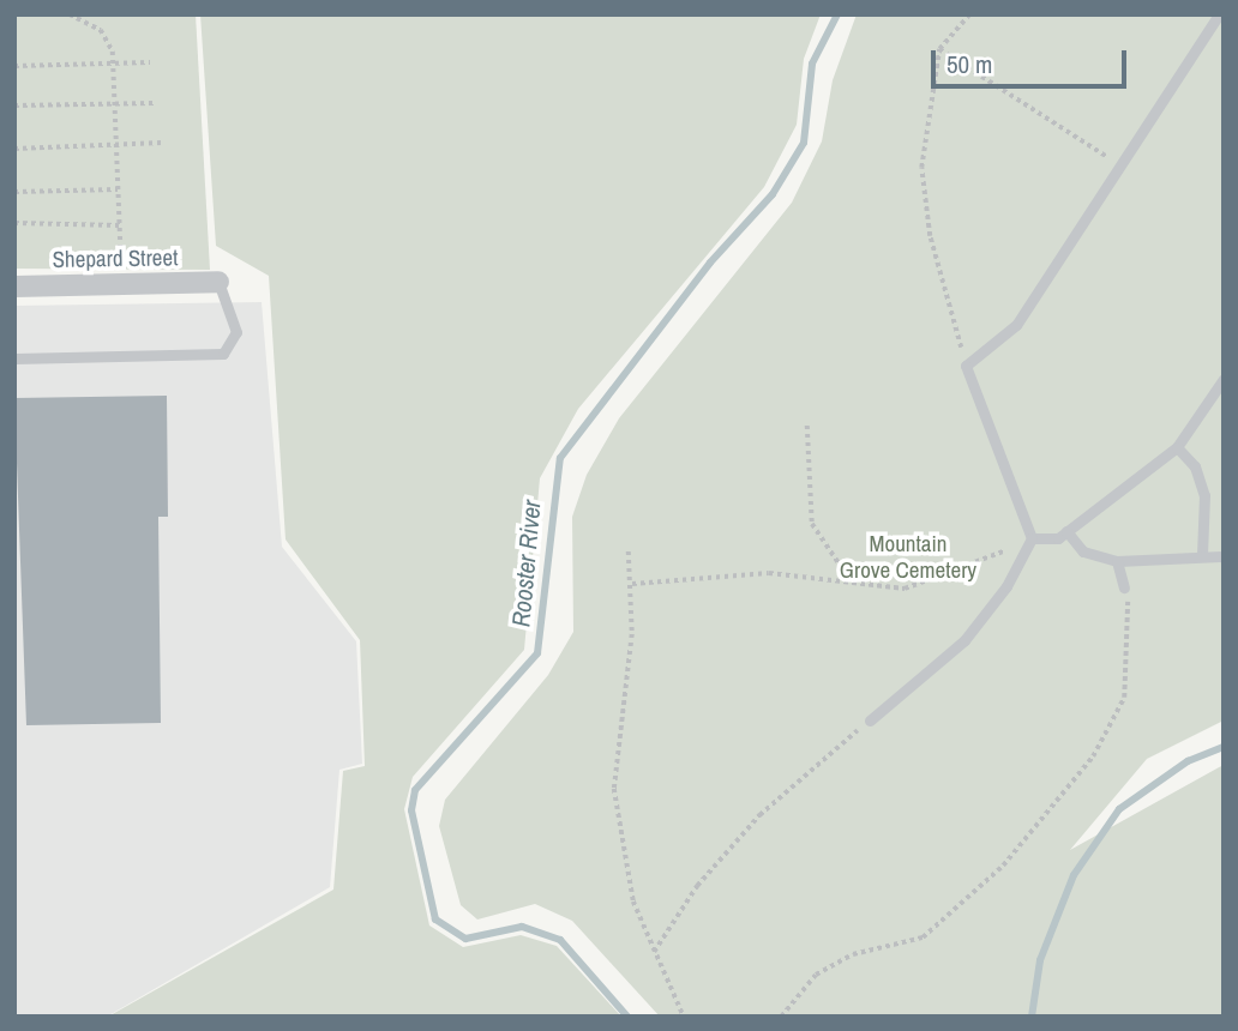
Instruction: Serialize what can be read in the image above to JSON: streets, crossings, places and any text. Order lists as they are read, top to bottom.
{
  "streets": {
    "street": ["Shepard Street"]
  },
  "water": ["Rooster River"],
  "parks": ["Mountain Grove Cemetery"],
  "scale_bar": "50 m"
}
